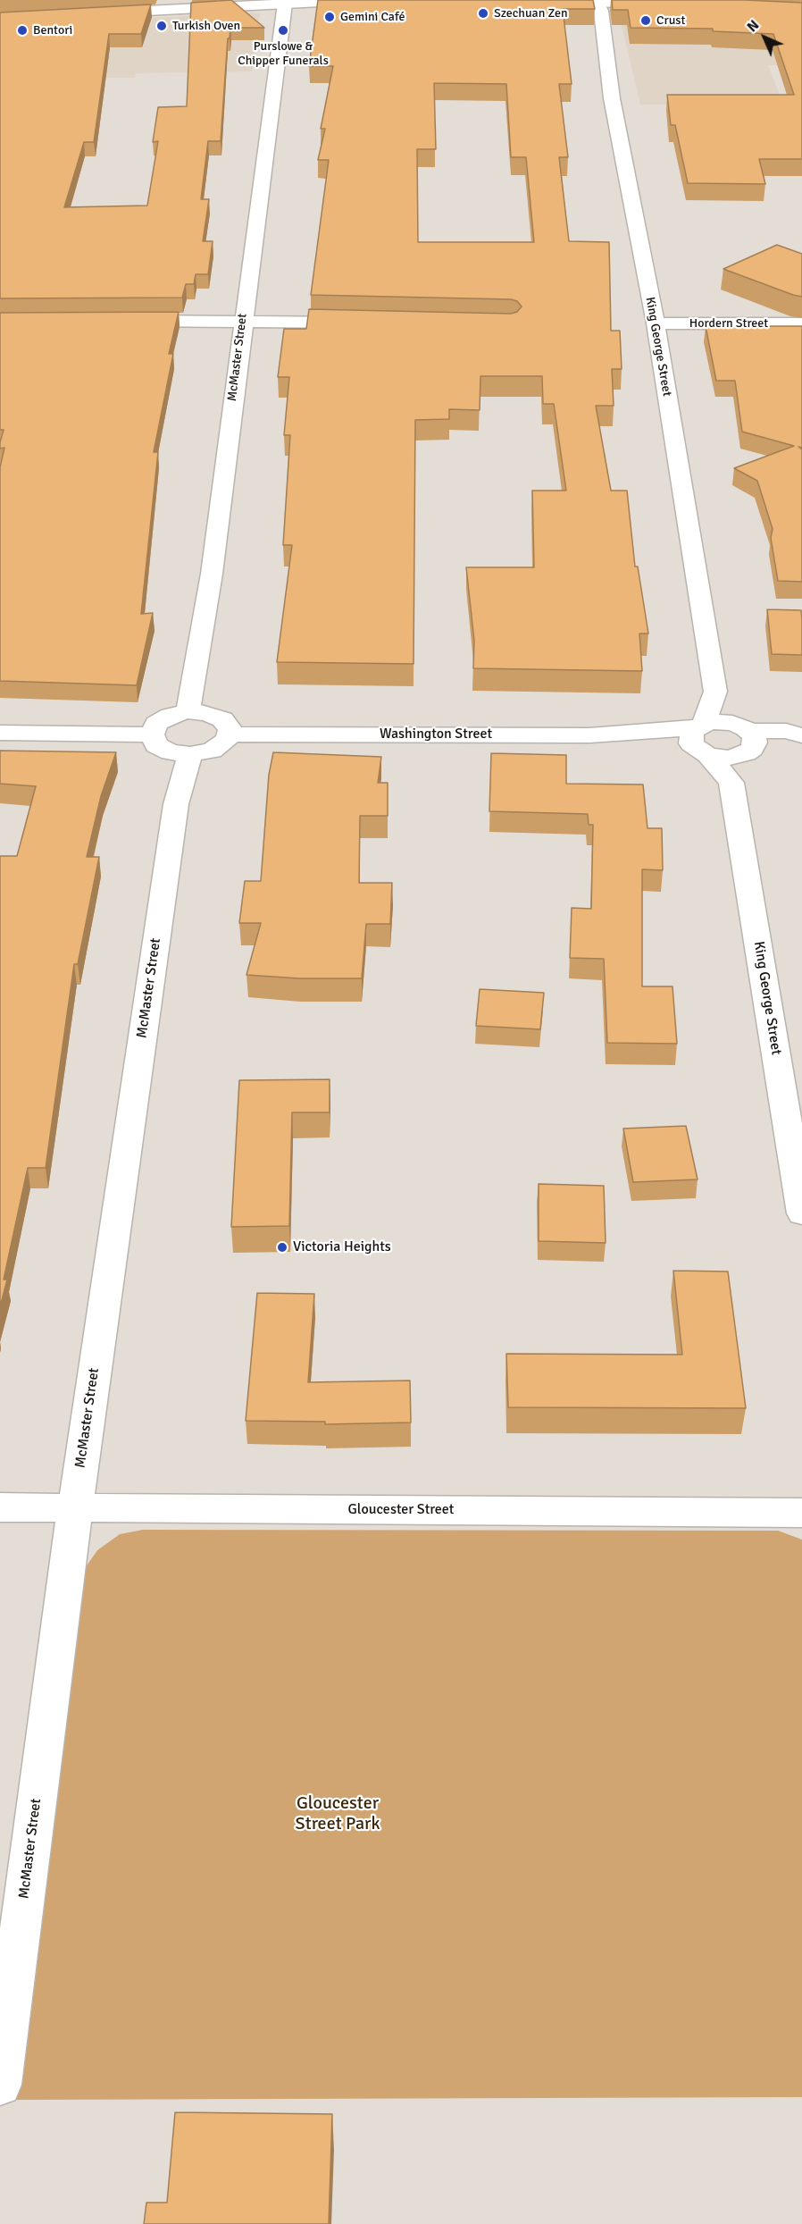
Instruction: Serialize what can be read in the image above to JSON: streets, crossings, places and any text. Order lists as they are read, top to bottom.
{
  "streets": {
    "street": [
      "Hordern Street",
      "King George Street",
      "McMaster Street",
      "Washington Street",
      "Gloucester Street"
    ]
  },
  "crossings": [
    ["Hordern Street", "King George Street"],
    ["King George Street", "Washington Street"],
    ["McMaster Street", "Gloucester Street"]
  ],
  "parks": ["Gloucester Street Park"],
  "places": [
    "Szechuan Zen",
    "Gemini Café",
    "Crust",
    "Turkish Oven",
    "Bentori",
    "Purslowe & Chipper Funerals",
    "Victoria Heights"
  ],
  "north": "top left"
}
